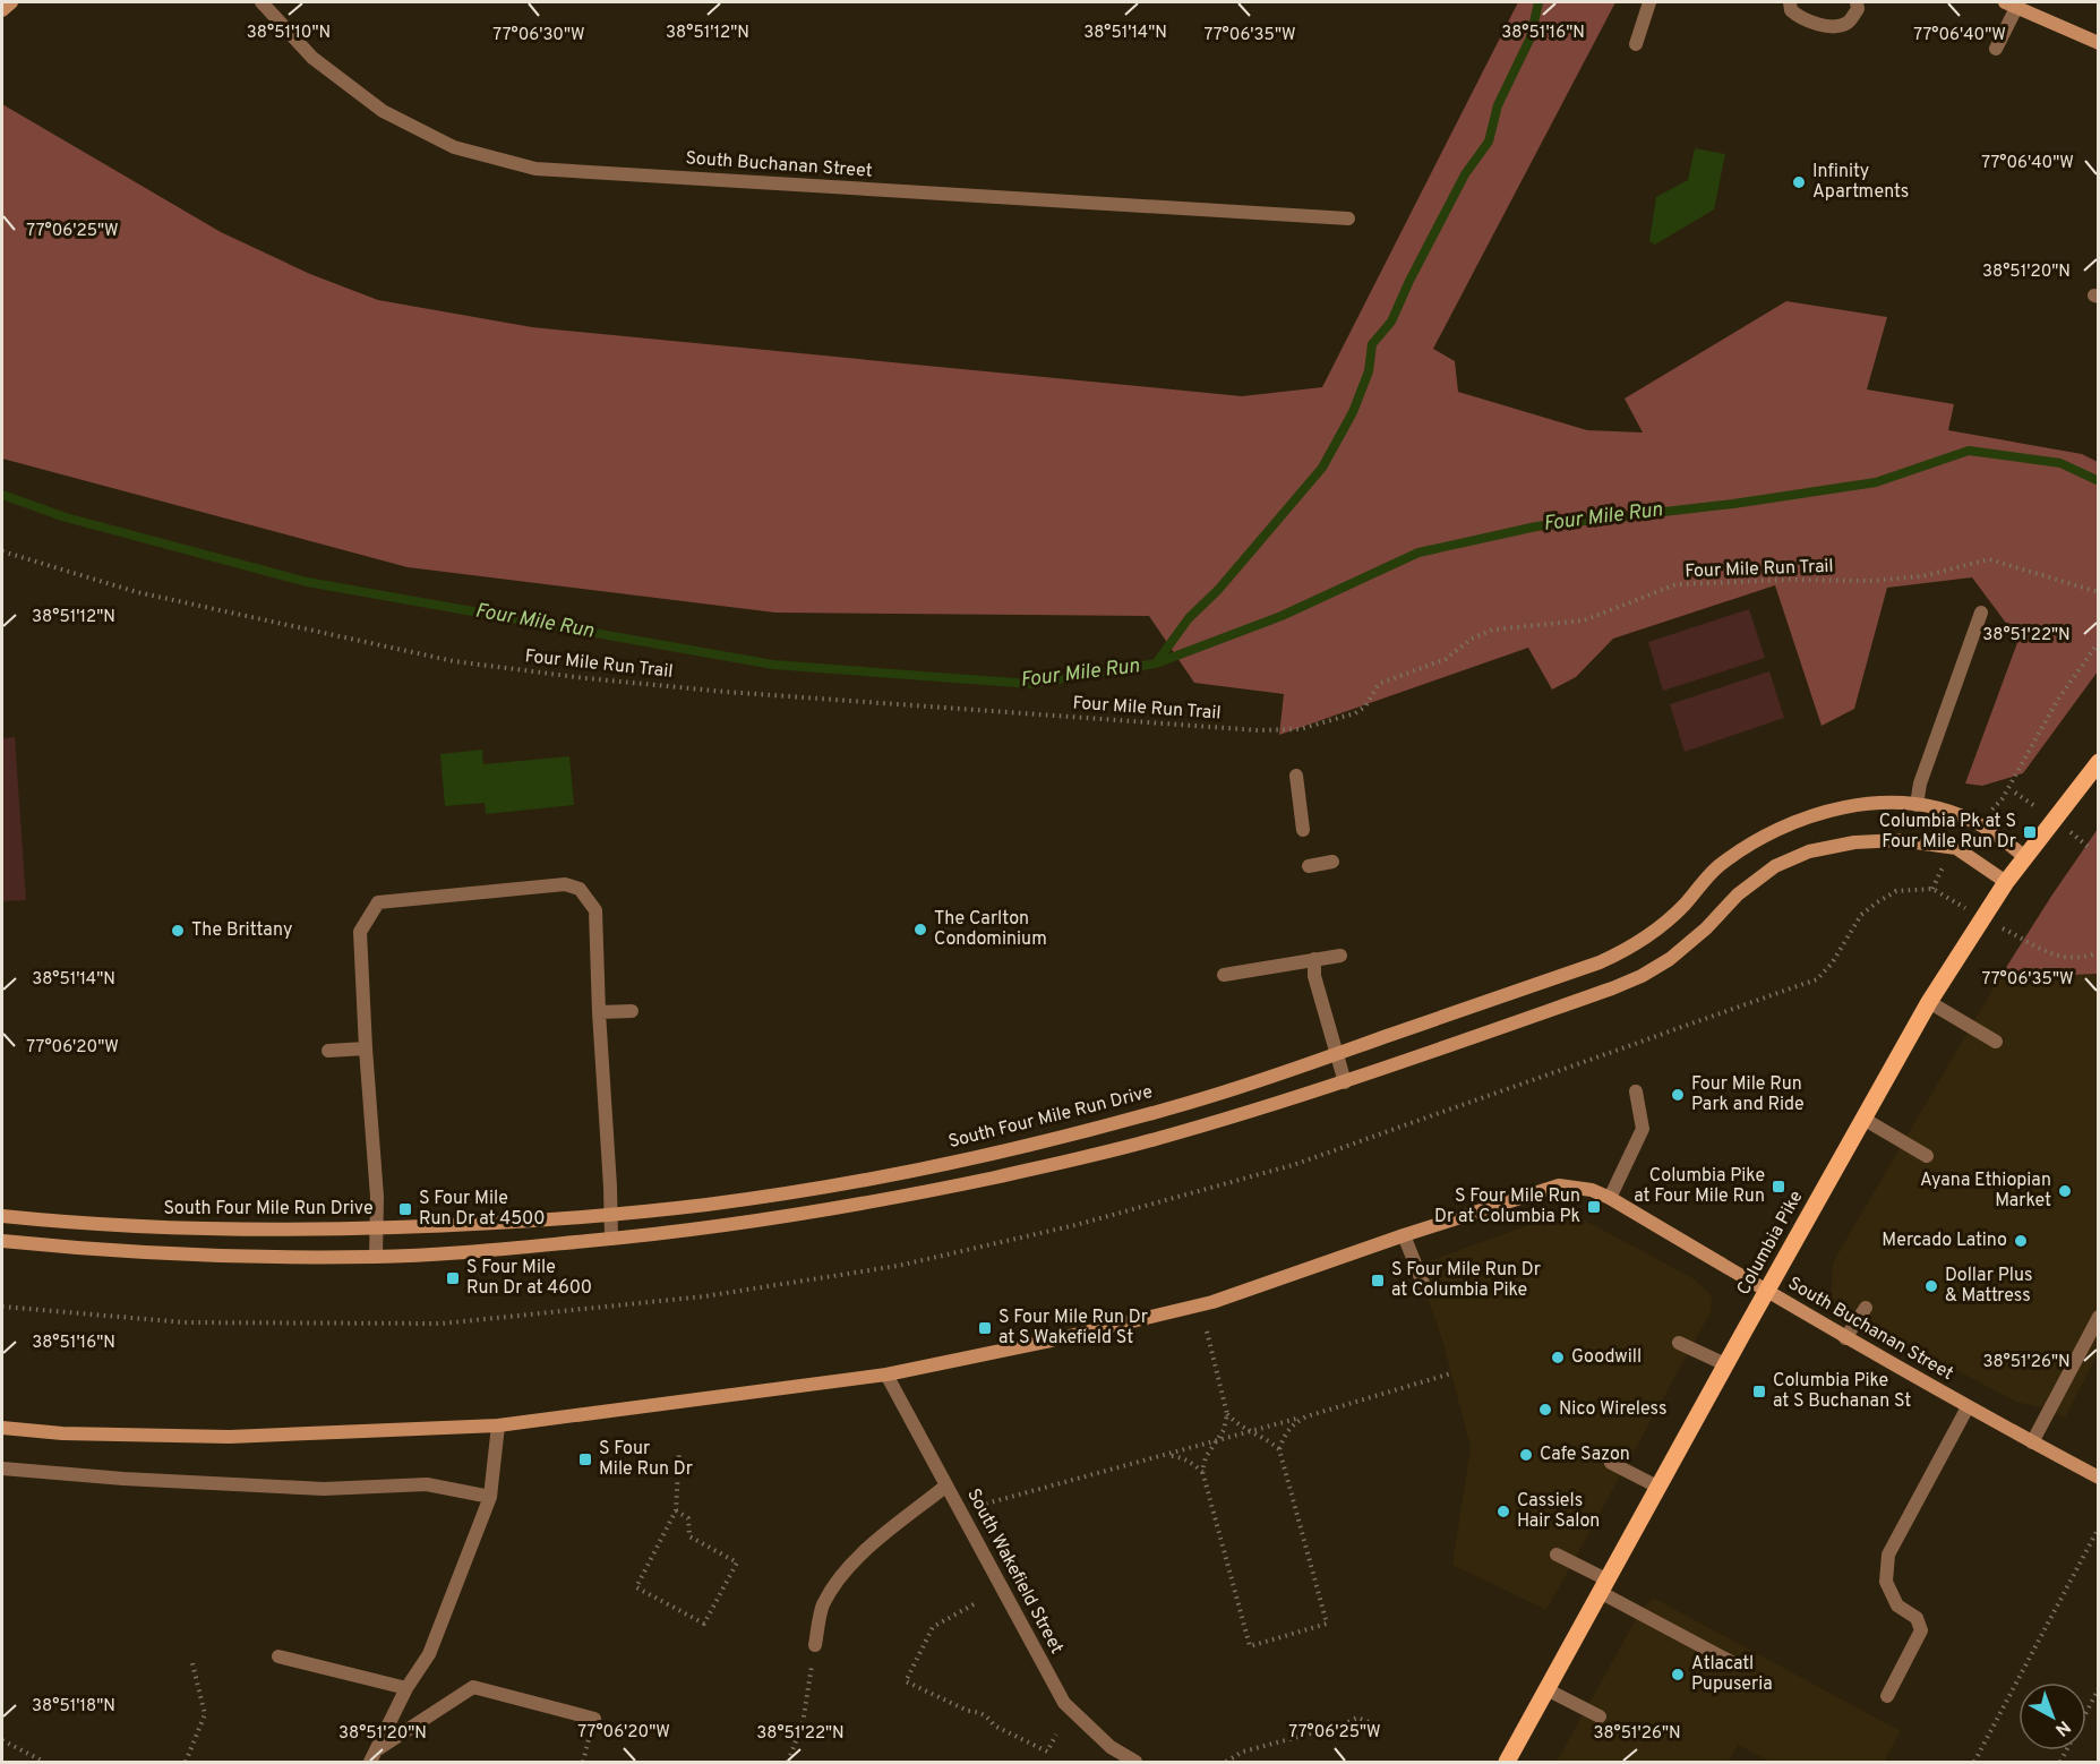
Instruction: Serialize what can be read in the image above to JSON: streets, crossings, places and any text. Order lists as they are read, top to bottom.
{
  "streets": {
    "main road": ["South Buchanan Street", "South Four Mile Run Drive", "Columbia Pike"],
    "street": ["South Wakefield Street"],
    "path": ["Four Mile Run Trail"]
  },
  "crossings": [
    ["South Buchanan Street", "Columbia Pike"],
    ["South Four Mile Run Drive", "Columbia Pike"]
  ],
  "water": ["Four Mile Run"],
  "places": {
    "other": [
      "Infinity Apartments",
      "The Carlton Condominium",
      "The Brittany",
      "Four Mile Run Park and Ride",
      "Ayana Ethiopian Market",
      "Mercado Latino",
      "Dollar Plus & Mattress",
      "Goodwill",
      "Nico Wireless",
      "Cafe Sazon",
      "Cassiels Hair Salon",
      "Atlacatl Pupuseria"
    ],
    "transit": [
      "Columbia Pk at S Four Mile Run Dr",
      "Columbia Pike at Four Mile Run",
      "S Four Mile Run Dr at Columbia Pk",
      "S Four Mile Run Dr at 4500",
      "S Four Mile Run Dr at 4600",
      "S Four Mile Run Dr at Columbia Pike",
      "S Four Mile Run Dr at S Wakefield St",
      "Columbia Pike at S Buchanan St",
      "S Four Mile Run Dr"
    ]
  },
  "north": "bottom right",
  "coordinates": [
    "38°51'10\"N",
    "38°51'12\"N",
    "38°51'14\"N",
    "38°51'16\"N",
    "77°06'35\"W",
    "77°06'40\"W",
    "77°06'30\"W",
    "77°06'25\"W",
    "38°51'20\"N",
    "38°51'22\"N",
    "77°06'20\"W",
    "38°51'26\"N",
    "38°51'18\"N"
  ]
}
